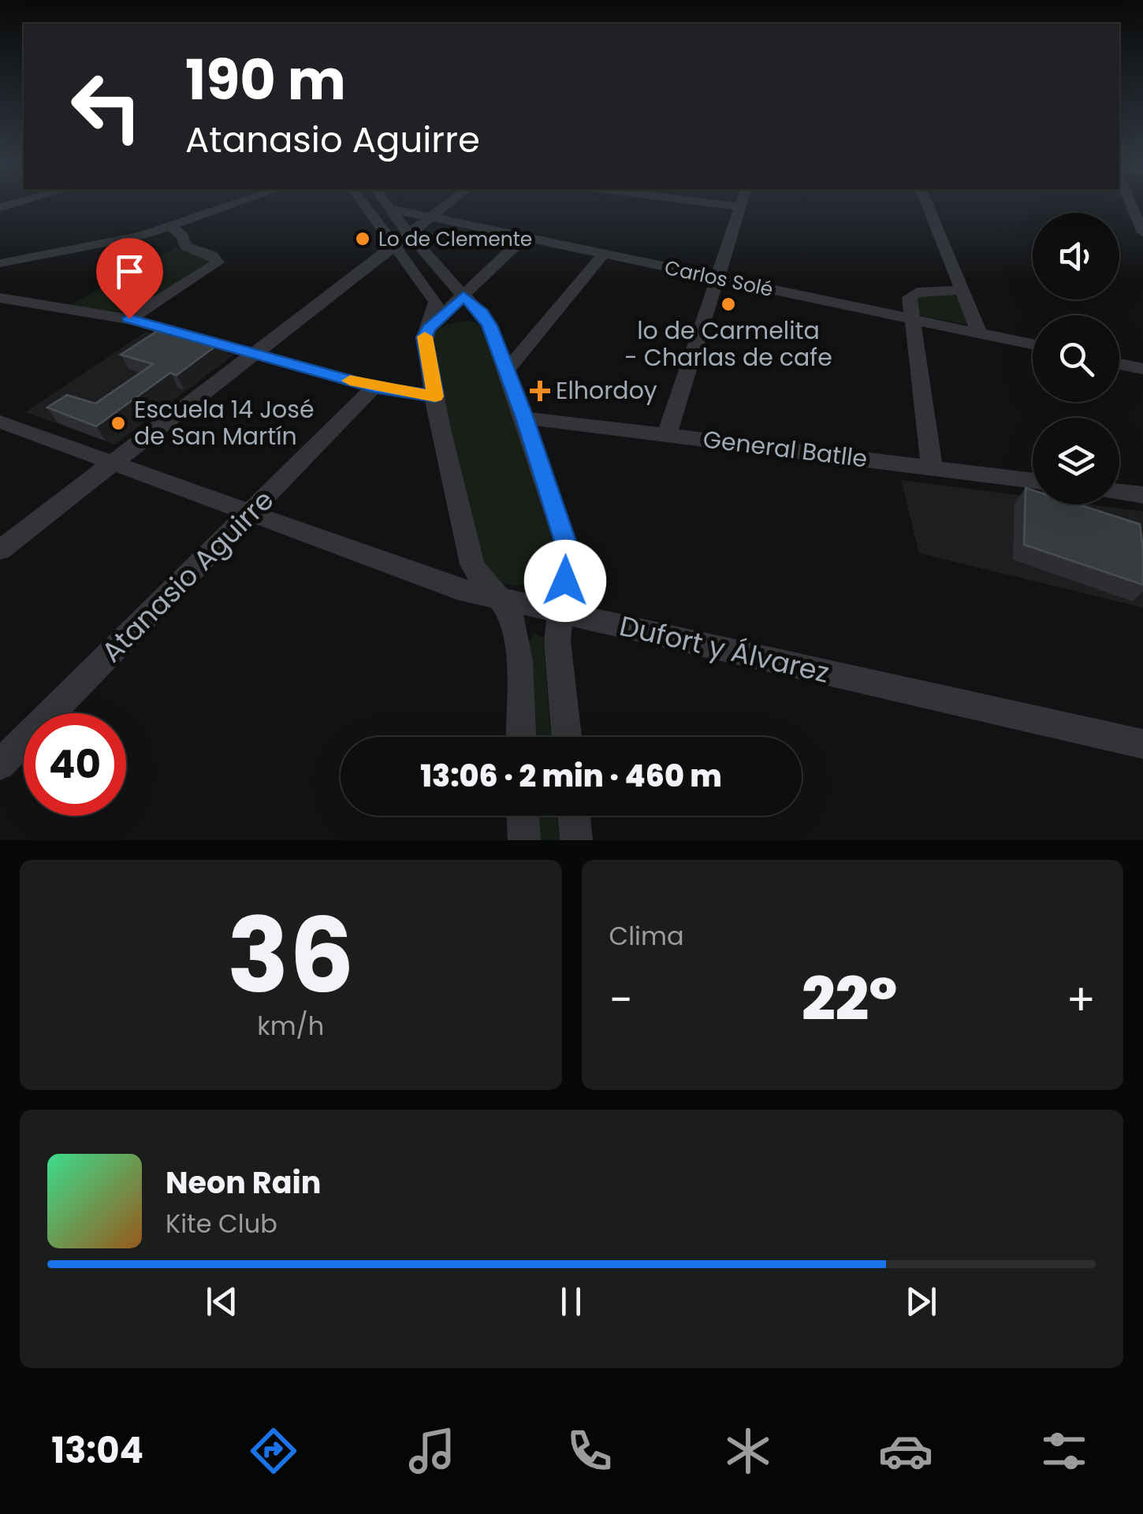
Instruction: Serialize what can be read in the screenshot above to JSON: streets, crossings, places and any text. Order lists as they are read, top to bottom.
{
  "streets": {
    "street": [
      "Carlos Solé",
      "General Batlle",
      "Atanasio Aguirre",
      "Dufort y Álvarez"
    ]
  },
  "crossings": [
    ["Atanasio Aguirre", "Dufort y Álvarez"]
  ],
  "places": {
    "other": ["Lo de Clemente", "lo de Carmelita - Charlas de cafe", "Escuela 14 José de San Martín"],
    "health": ["Elhordoy"]
  },
  "page": {
    "turn": ["190 m", "Atanasio Aguirre"],
    "limit": "40",
    "trip": "13:06 · 2 min · 460 m",
    "tile": [
      ["36", "km/h"],
      "Clima"
    ],
    "heat": ["−", "22°", "+"],
    "song": ["Neon Rain", "Kite Club"],
    "tabs": "13:04"
  }
}
